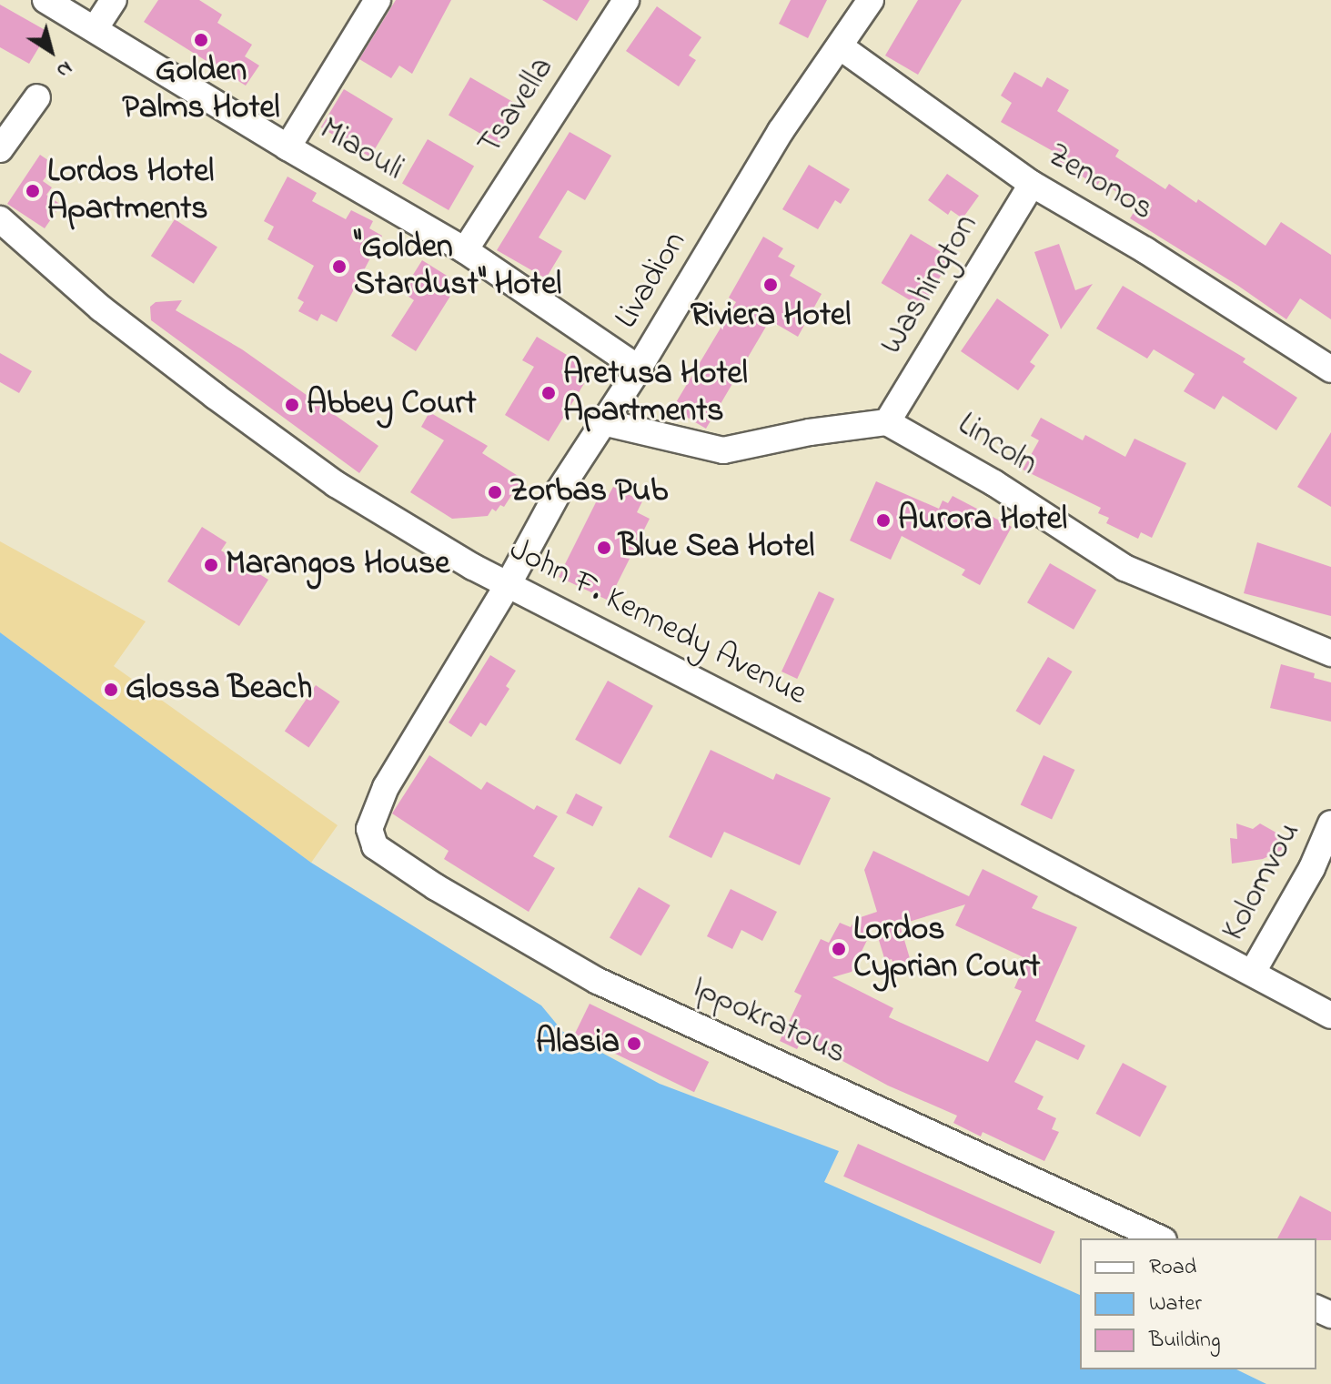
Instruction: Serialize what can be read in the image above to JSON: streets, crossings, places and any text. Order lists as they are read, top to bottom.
{
  "streets": {
    "street": [
      "Tsavella",
      "Miaouli",
      "Zenonos",
      "Livadion",
      "Washington",
      "Lincoln",
      "John F. Kennedy Avenue",
      "Kolomvou",
      "Ippokratous"
    ]
  },
  "crossings": [
    ["Tsavella", "Miaouli"],
    ["Miaouli", "Livadion"],
    ["Zenonos", "Livadion"],
    ["Zenonos", "Washington"],
    ["Livadion", "John F. Kennedy Avenue"],
    ["Livadion", "Ippokratous"],
    ["Washington", "Lincoln"],
    ["John F. Kennedy Avenue", "Kolomvou"]
  ],
  "places": [
    "Golden Palms Hotel",
    "Lordos Hotel Apartments",
    "\"Golden Stardust\" Hotel",
    "Riviera Hotel",
    "Aretusa Hotel Apartments",
    "Abbey Court",
    "Zorbas Pub",
    "Aurora Hotel",
    "Blue Sea Hotel",
    "Marangos House",
    "Glossa Beach",
    "Lordos Cyprian Court",
    "Alasia"
  ],
  "legend": ["Road", "Water", "Building"],
  "north": "bottom right"
}
